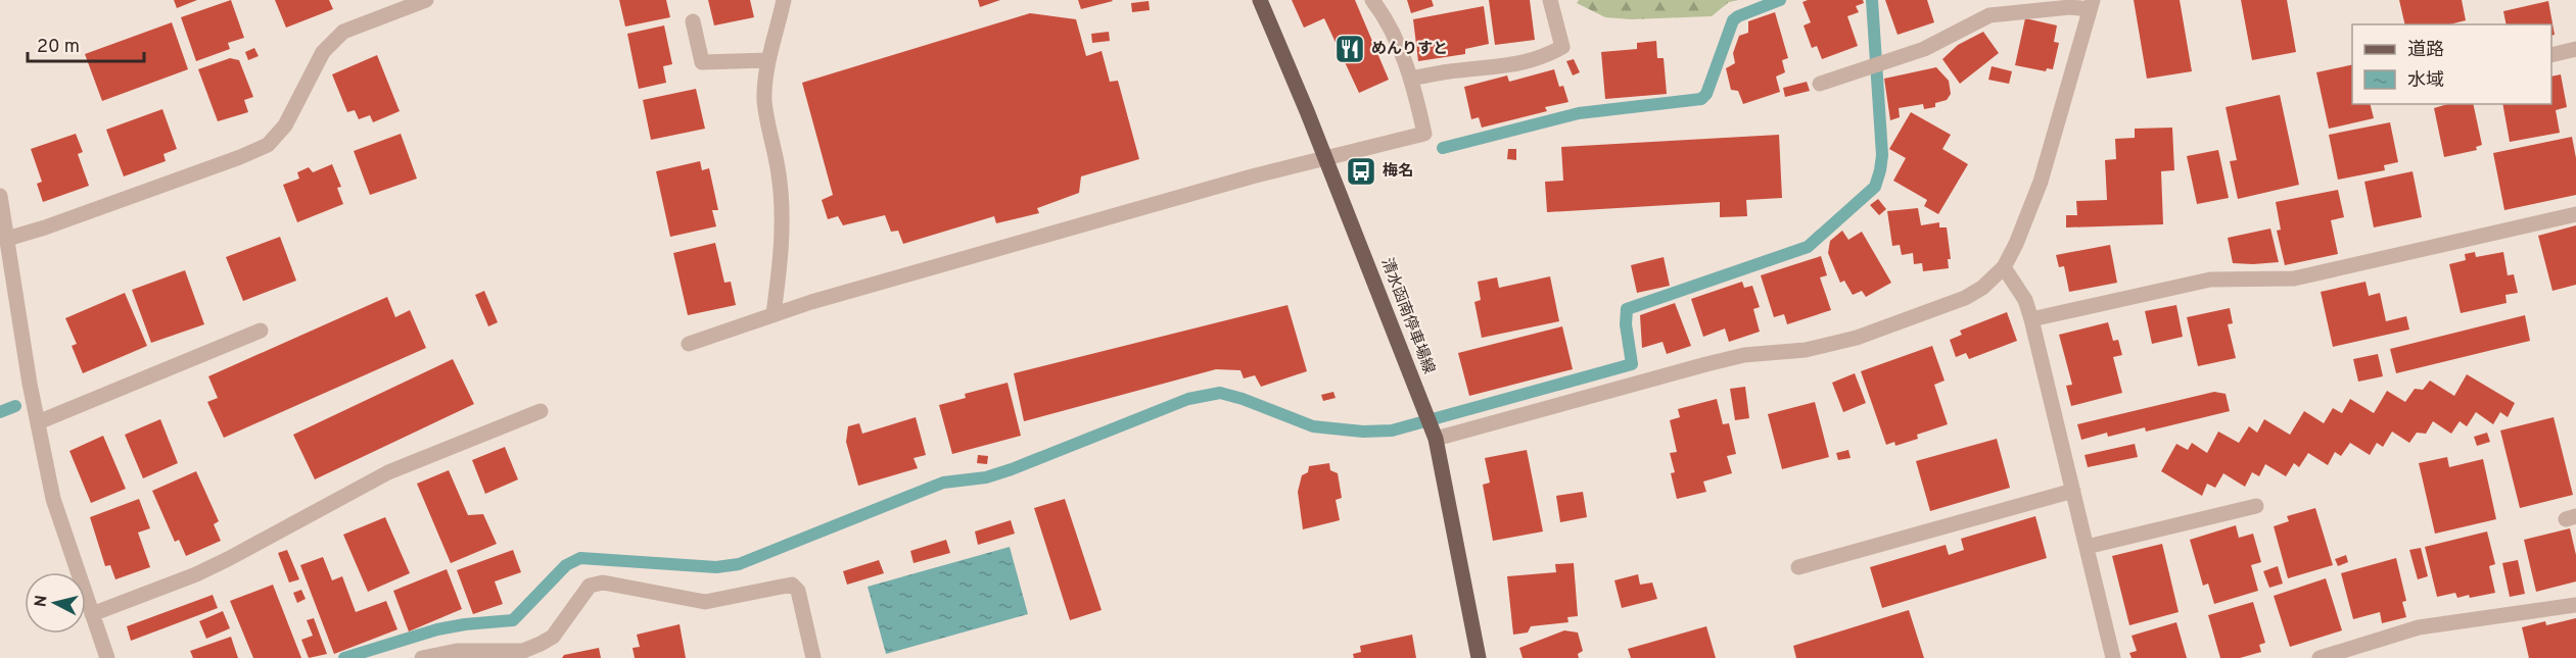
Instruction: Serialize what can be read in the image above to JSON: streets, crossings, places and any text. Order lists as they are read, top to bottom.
{
  "streets": {
    "main road": ["清水函南停車場線"]
  },
  "places": {
    "restaurant": ["めんりすと"],
    "bus stop": ["梅名"]
  },
  "legend": ["道路", "水域"],
  "scale_bar": "20 m",
  "north": "left"
}
